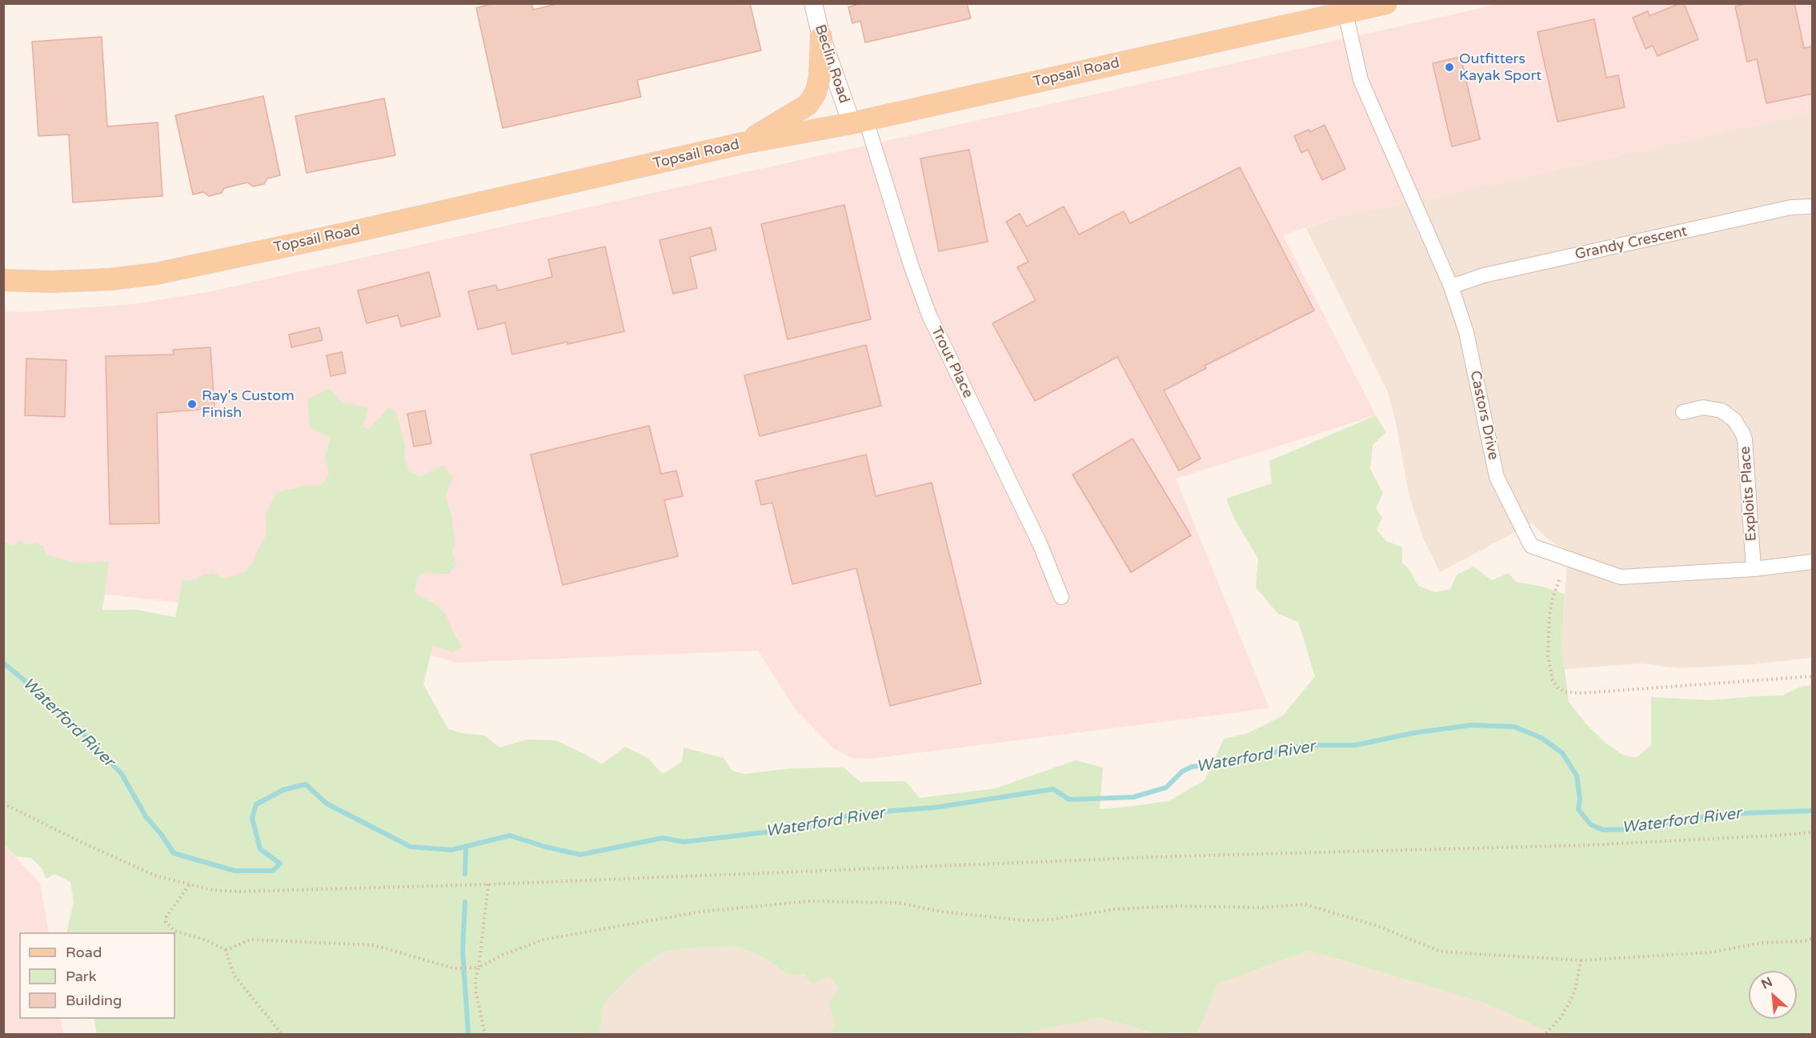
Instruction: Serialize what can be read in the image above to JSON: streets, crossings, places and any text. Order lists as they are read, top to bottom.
{
  "streets": {
    "main road": ["Topsail Road"],
    "street": [
      "Beclin Road",
      "Grandy Crescent",
      "Trout Place",
      "Castors Drive",
      "Exploits Place"
    ]
  },
  "crossings": [
    ["Beclin Road", "Topsail Road"],
    ["Beclin Road", "Trout Place"],
    ["Topsail Road", "Trout Place"],
    ["Topsail Road", "Castors Drive"],
    ["Grandy Crescent", "Castors Drive"],
    ["Castors Drive", "Exploits Place"]
  ],
  "water": ["Waterford River"],
  "places": ["Outfitters Kayak Sport", "Ray's Custom Finish"],
  "legend": ["Road", "Park", "Building"],
  "north": "top left"
}
